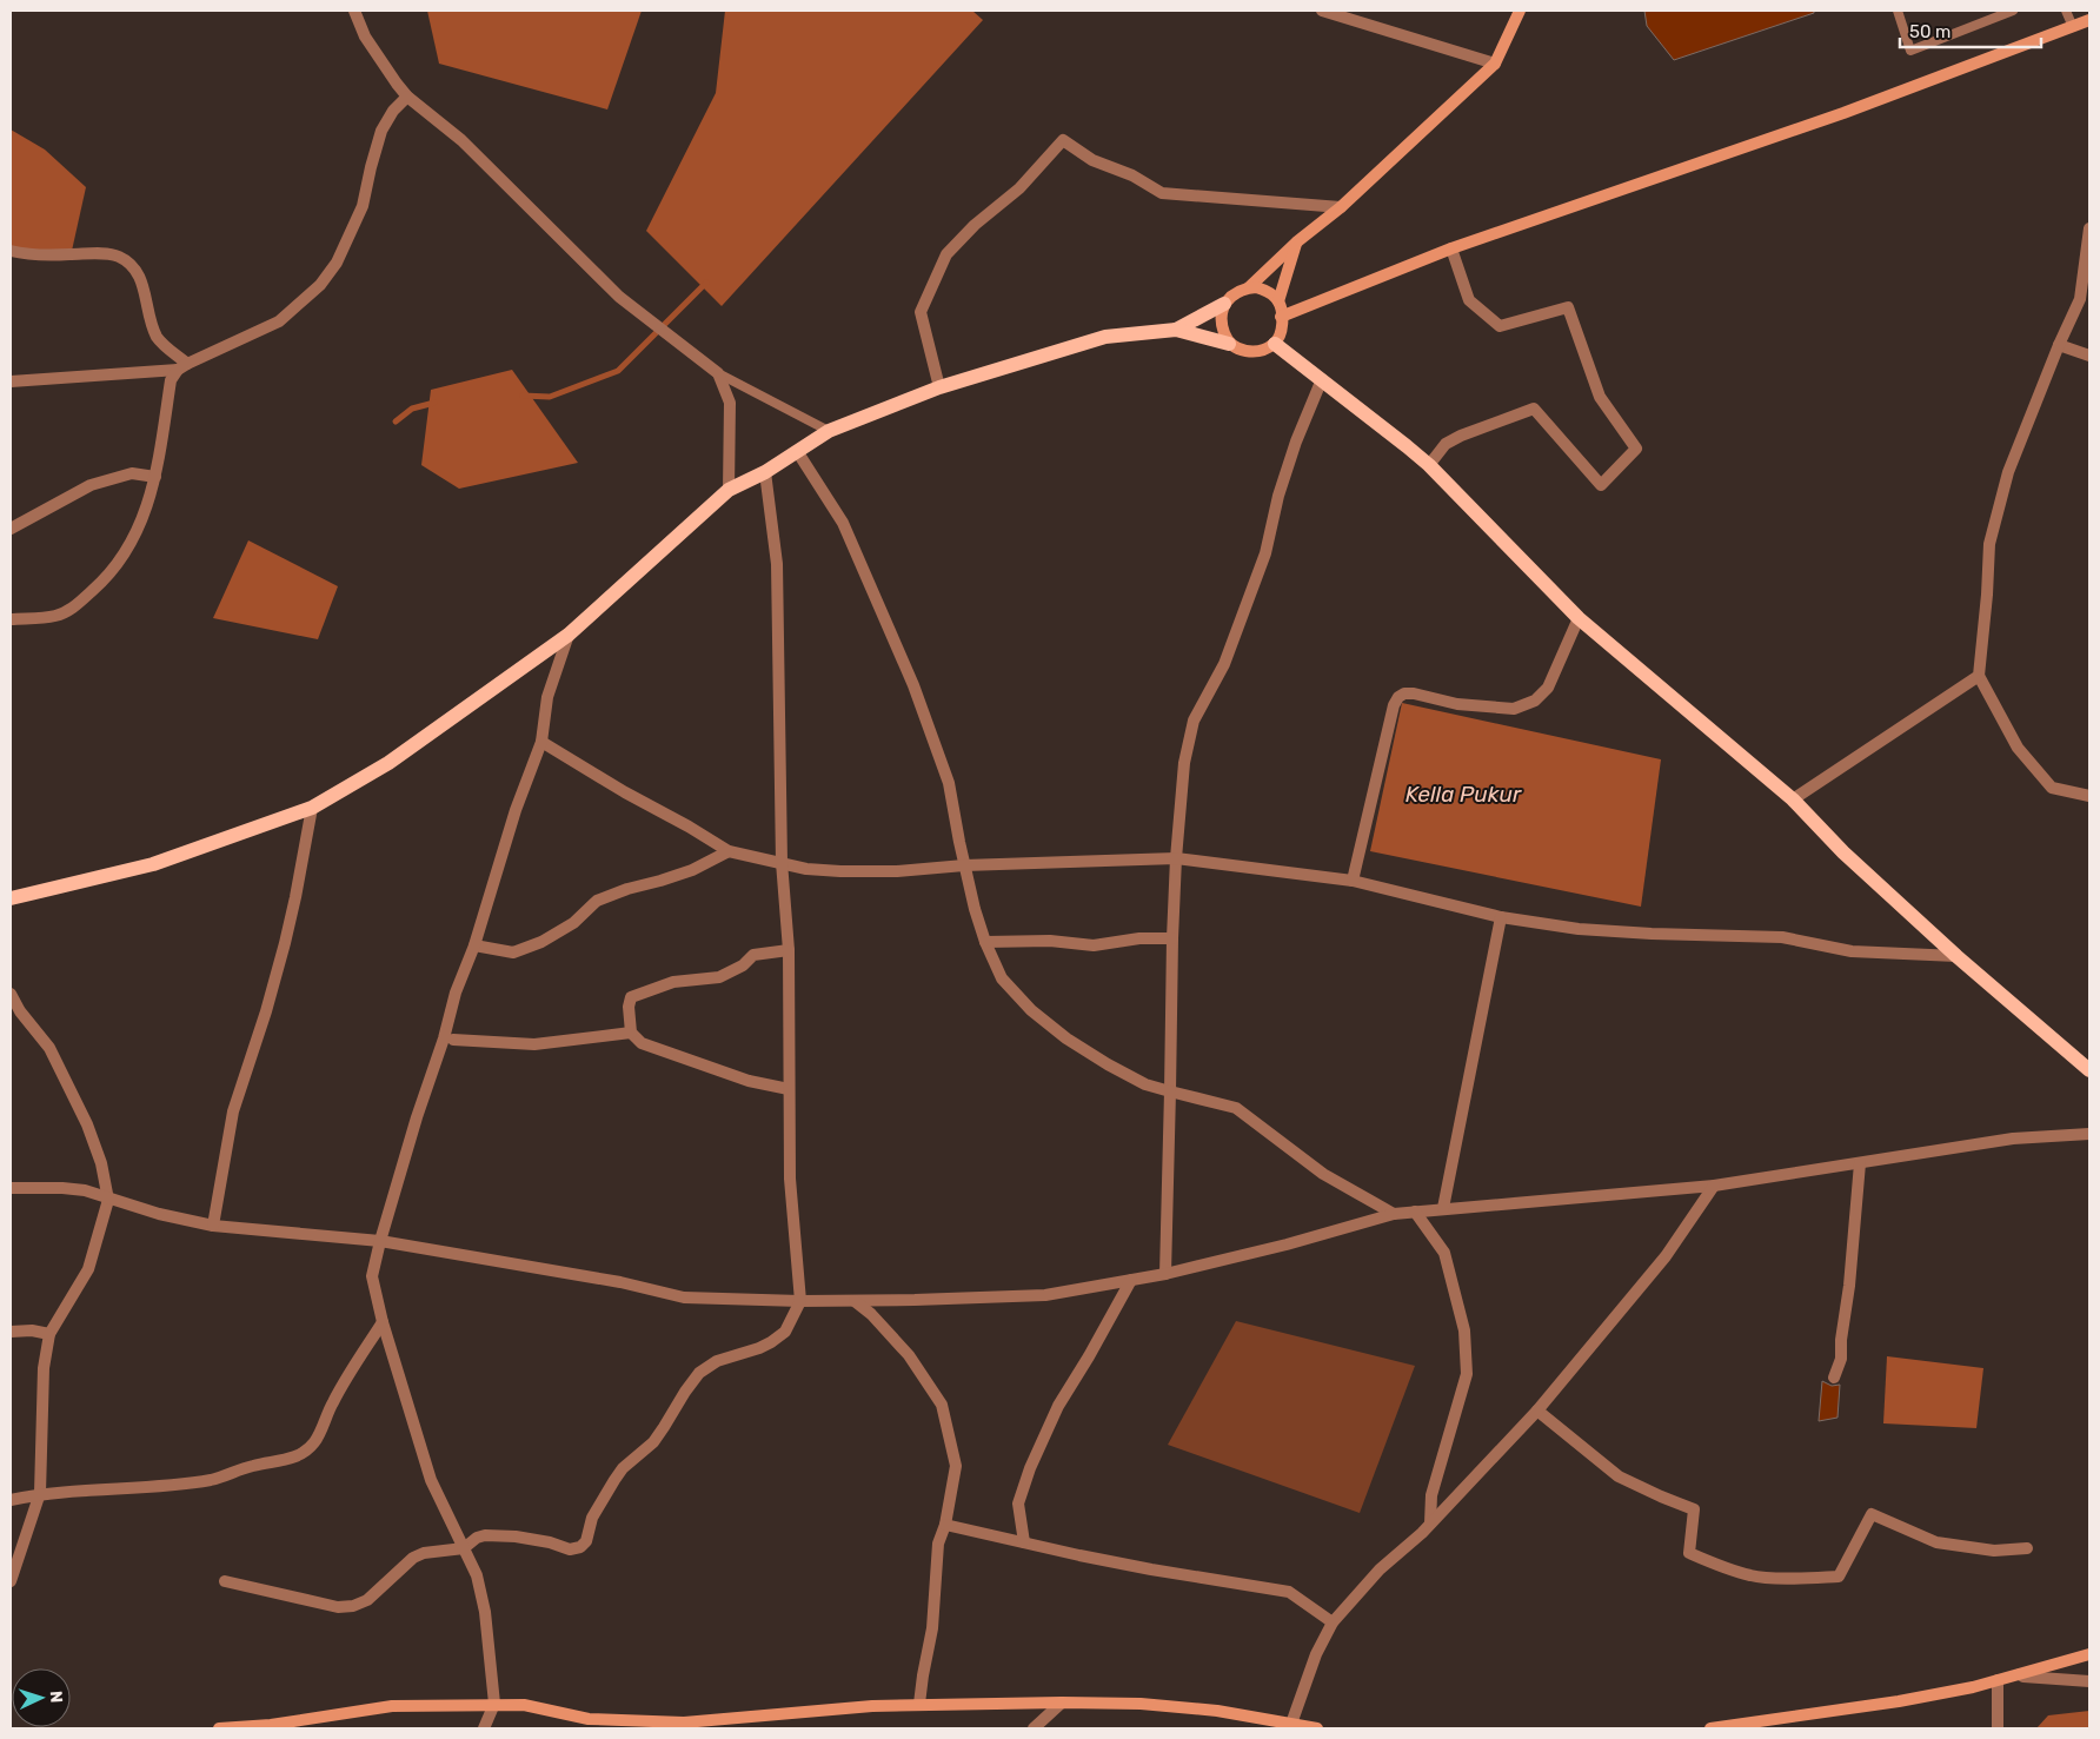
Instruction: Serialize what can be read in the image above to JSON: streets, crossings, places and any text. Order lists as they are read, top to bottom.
{
  "water": ["Kella Pukur"],
  "scale_bar": "50 m",
  "north": "right"
}
